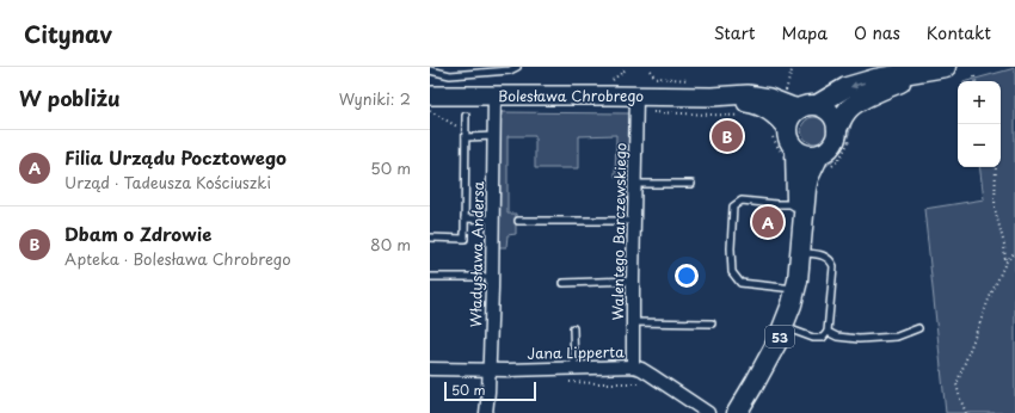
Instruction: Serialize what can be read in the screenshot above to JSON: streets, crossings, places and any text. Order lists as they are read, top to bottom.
{
  "streets": {
    "main road": ["53"],
    "street": [
      "Bolesława Chrobrego",
      "Walentego Barczewskiego",
      "Władysława Andersa",
      "Jana Lipperta"
    ]
  },
  "crossings": [
    ["Bolesława Chrobrego", "Walentego Barczewskiego"],
    ["Bolesława Chrobrego", "Władysława Andersa"],
    ["Bolesława Chrobrego", "53"],
    ["Walentego Barczewskiego", "Jana Lipperta"],
    ["Władysława Andersa", "Jana Lipperta"]
  ],
  "scale_bar": "50 m",
  "page": {
    "header": "Citynav",
    "nav": [
      "Start",
      "Mapa",
      "O nas",
      "Kontakt"
    ],
    "heading": ["W pobliżu", "Wyniki: 2"],
    "map_buttons": ["+", "−"],
    "pins": ["B", "A"],
    "list": [
      {
        "mark": "A",
        "name": "Filia Urządu Pocztowego",
        "note": "Urząd · Tadeusza Kościuszki",
        "value": "50 m"
      },
      {
        "mark": "B",
        "name": "Dbam o Zdrowie",
        "note": "Apteka · Bolesława Chrobrego",
        "value": "80 m"
      }
    ],
    "scale": "50 m"
  }
}
